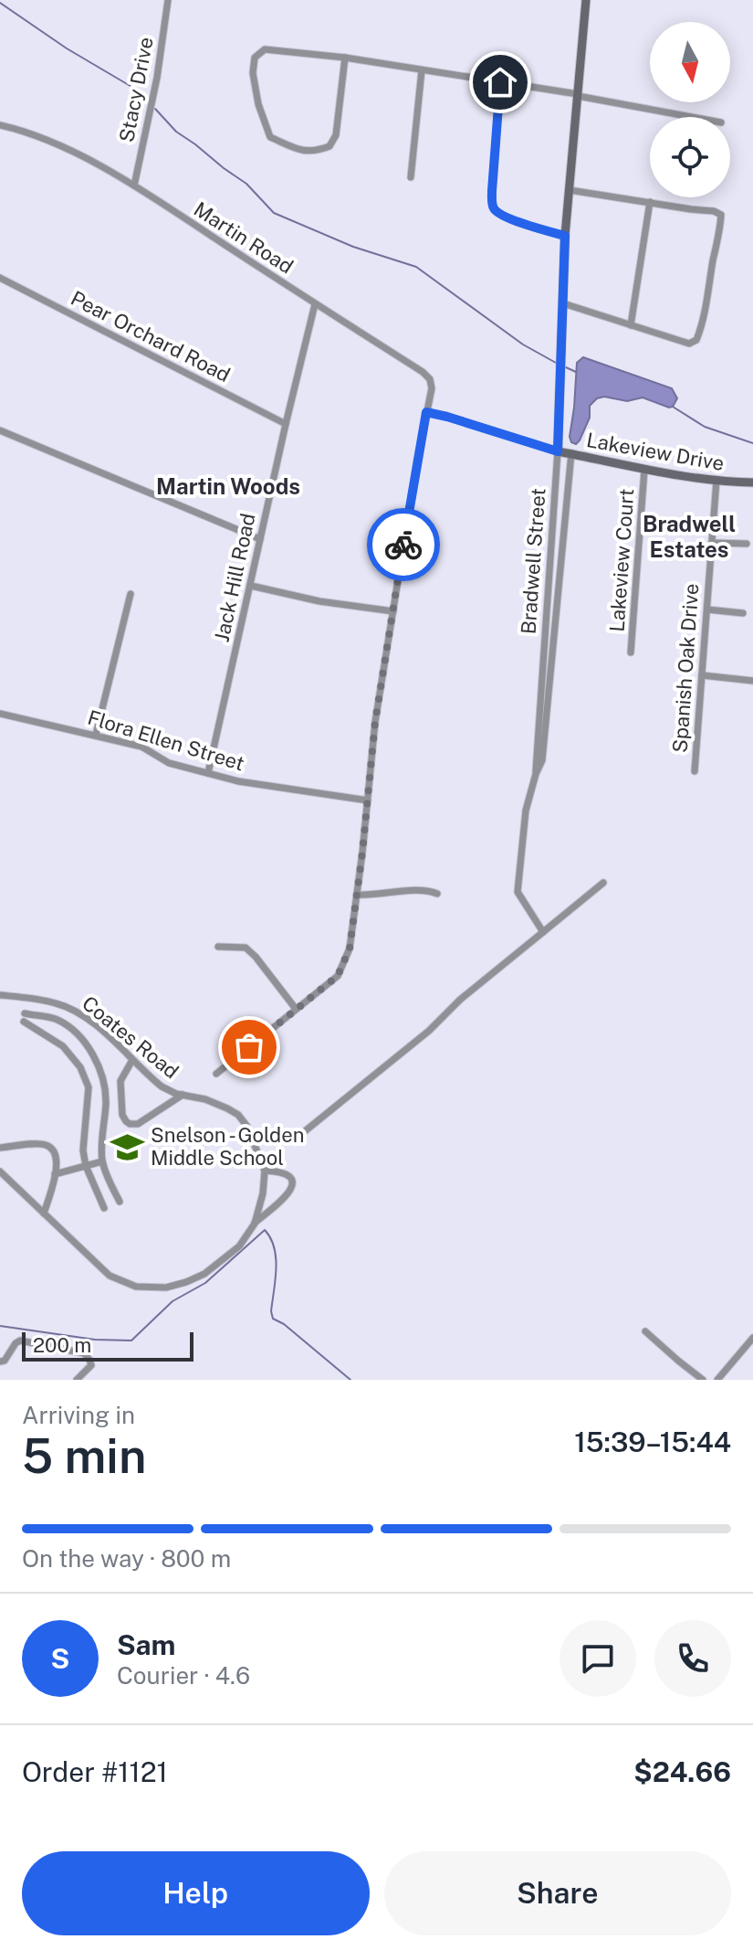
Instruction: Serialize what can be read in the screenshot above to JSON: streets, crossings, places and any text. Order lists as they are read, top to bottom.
{
  "streets": {
    "street": [
      "Stacy Drive",
      "Martin Road",
      "Pear Orchard Road",
      "Lakeview Drive",
      "Lakeview Court",
      "Bradwell Street",
      "Jack Hill Road",
      "Spanish Oak Drive",
      "Flora Ellen Street",
      "Coates Road"
    ]
  },
  "crossings": [
    ["Stacy Drive", "Martin Road"],
    ["Martin Road", "Lakeview Drive"],
    ["Martin Road", "Jack Hill Road"],
    ["Martin Road", "Flora Ellen Street"],
    ["Pear Orchard Road", "Jack Hill Road"],
    ["Lakeview Drive", "Lakeview Court"],
    ["Lakeview Drive", "Bradwell Street"],
    ["Lakeview Drive", "Spanish Oak Drive"],
    ["Jack Hill Road", "Flora Ellen Street"]
  ],
  "districts": ["Martin Woods", "Bradwell Estates"],
  "places": {
    "school or university": ["Snelson - Golden Middle School"]
  },
  "scale_bar": "200 m",
  "north": "bottom",
  "page": {
    "scale": "200 m",
    "heading": ["5 min", "Arriving in", "15:39–15:44"],
    "panel": [
      "Sam",
      "Courier · 4.6",
      "Order #1121",
      "$24.66"
    ],
    "bar": "On the way · 800 m",
    "round": "S",
    "buttons": ["Help", "Share"]
  }
}
